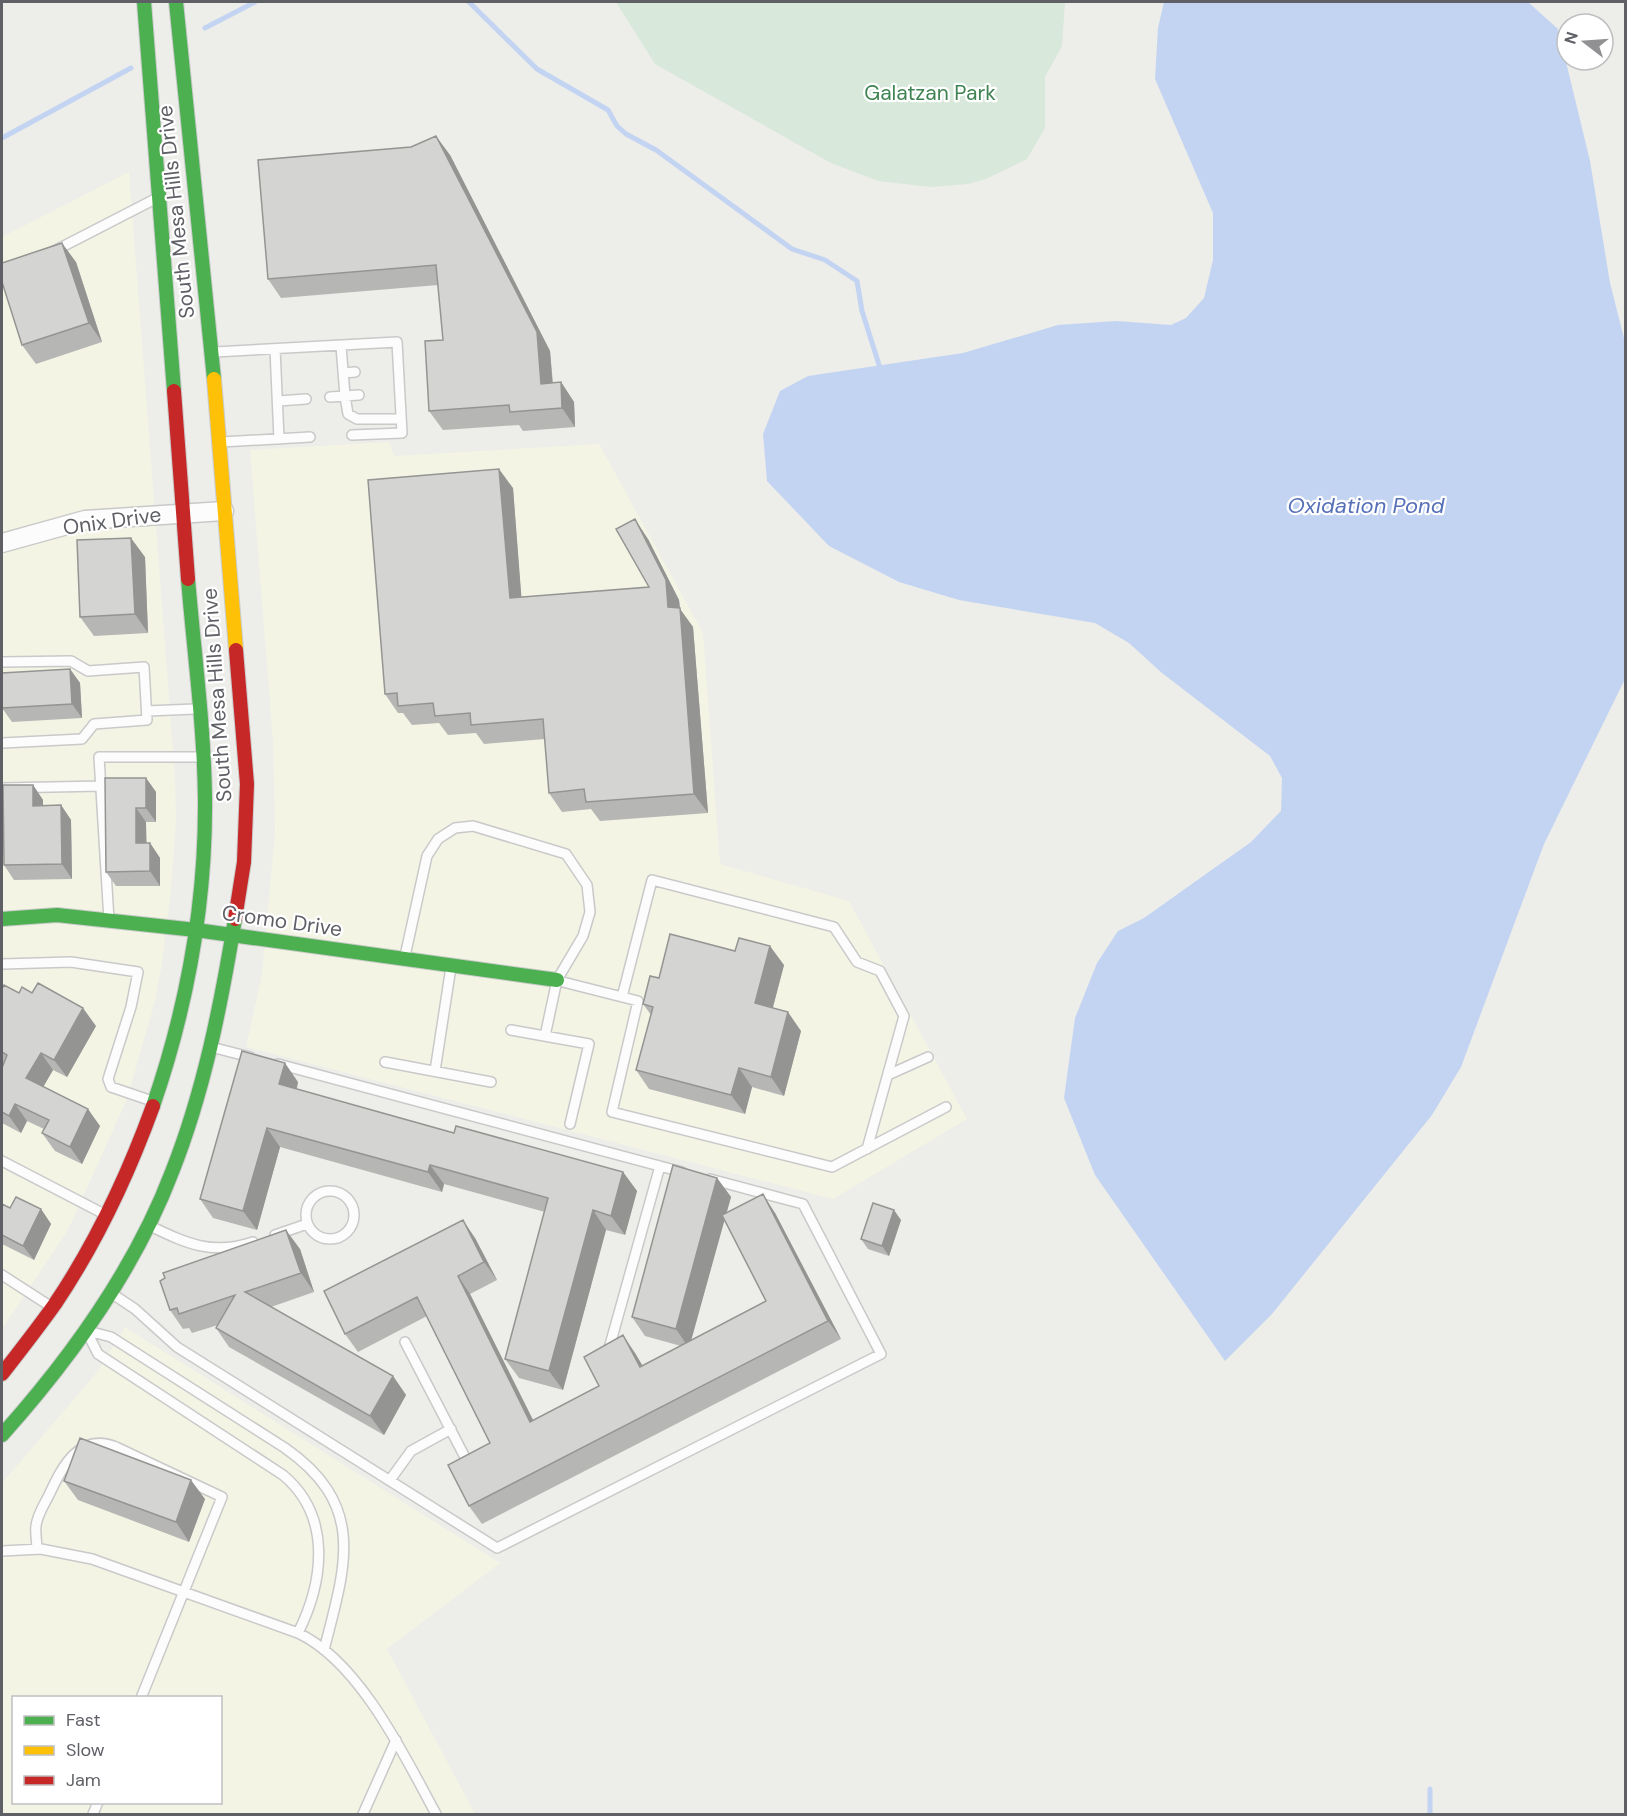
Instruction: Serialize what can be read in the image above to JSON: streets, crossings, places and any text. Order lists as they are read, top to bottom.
{
  "streets": {
    "street": ["South Mesa Hills Drive", "Onix Drive", "Cromo Drive"]
  },
  "crossings": [
    ["South Mesa Hills Drive", "Onix Drive"],
    ["South Mesa Hills Drive", "Cromo Drive"]
  ],
  "water": ["Oxidation Pond"],
  "parks": ["Galatzan Park"],
  "legend": ["Fast", "Slow", "Jam"],
  "north": "left"
}
